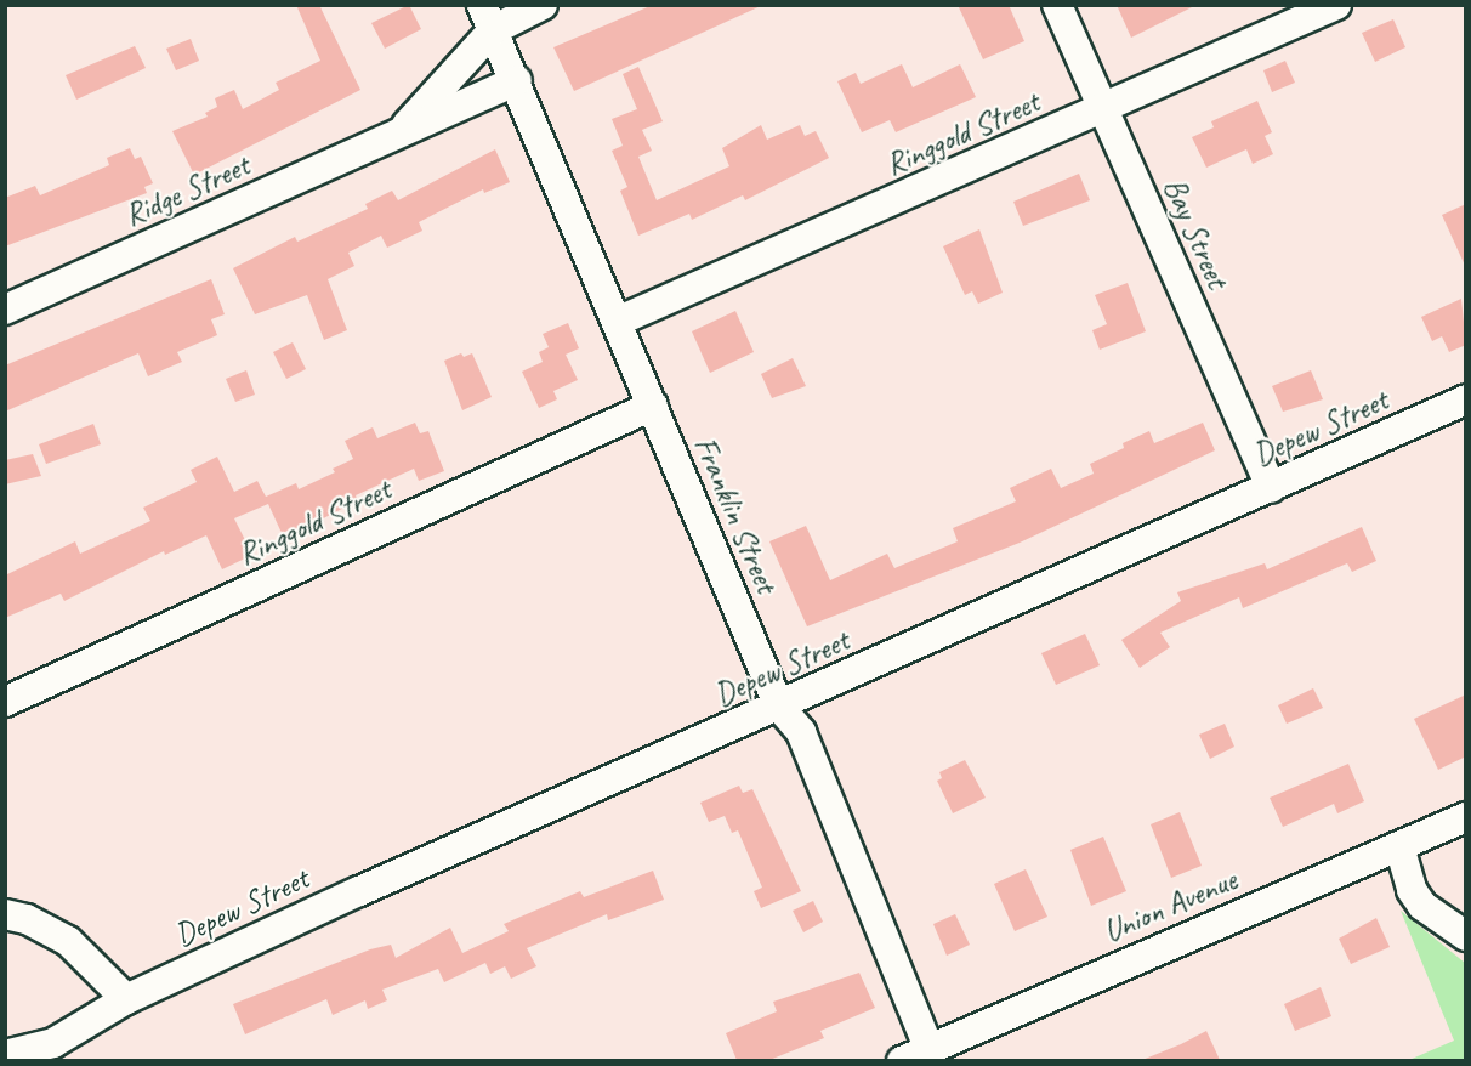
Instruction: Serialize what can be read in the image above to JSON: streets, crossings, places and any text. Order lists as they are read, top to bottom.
{
  "streets": {
    "street": [
      "Ringgold Street",
      "Ridge Street",
      "Bay Street",
      "Depew Street",
      "Franklin Street",
      "Union Avenue"
    ]
  },
  "crossings": [
    ["Ringgold Street", "Bay Street"],
    ["Ringgold Street", "Franklin Street"],
    ["Ridge Street", "Franklin Street"],
    ["Bay Street", "Depew Street"],
    ["Depew Street", "Franklin Street"],
    ["Franklin Street", "Union Avenue"]
  ]
}
